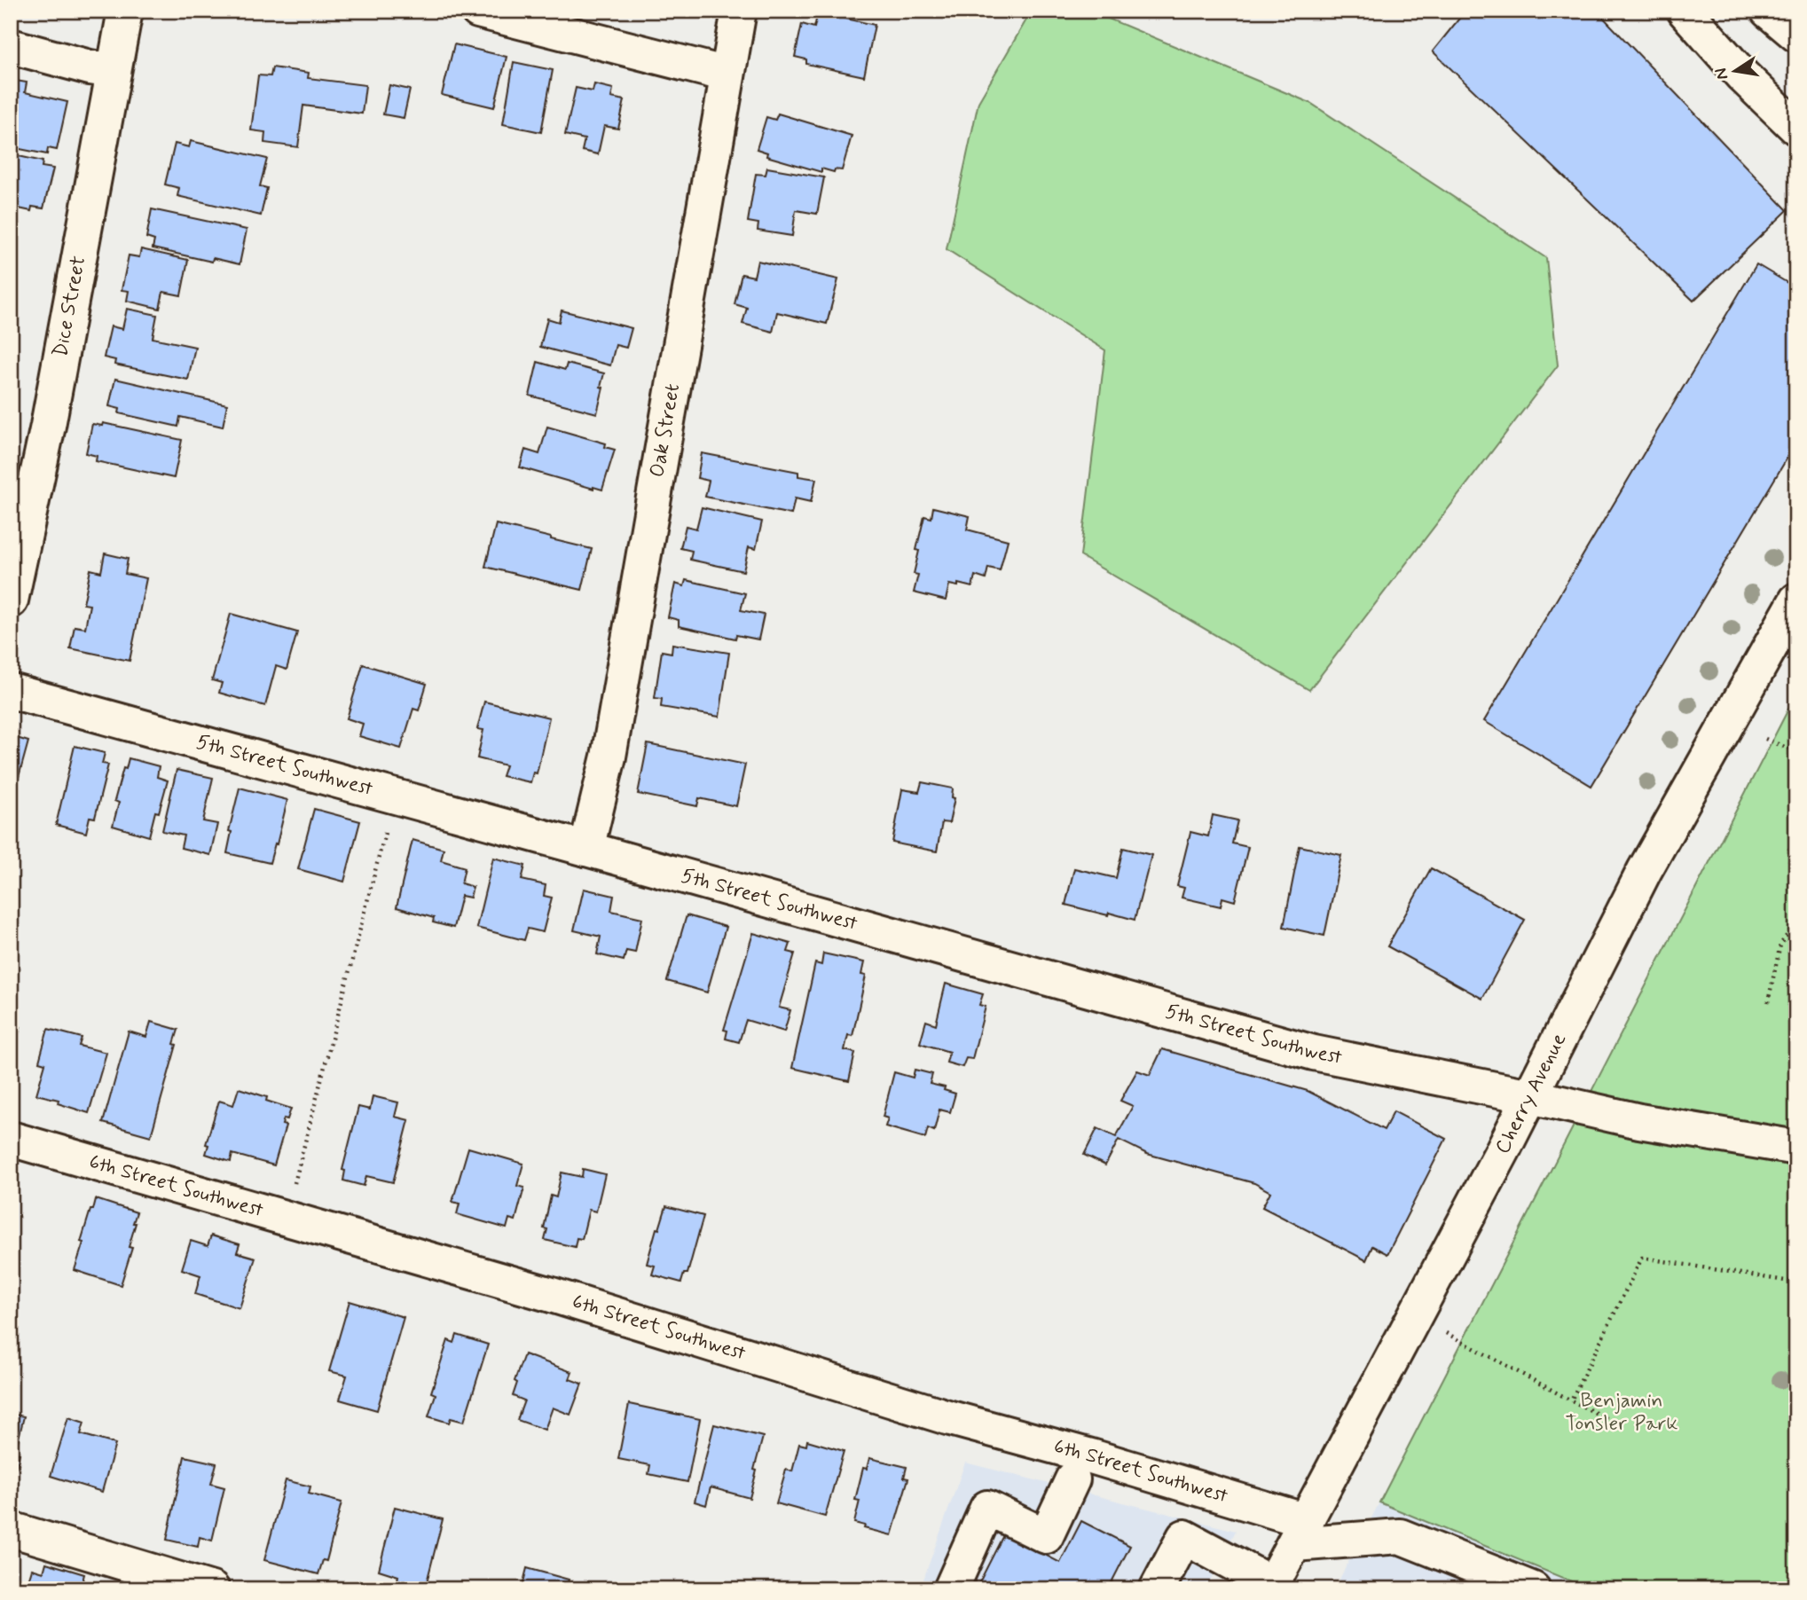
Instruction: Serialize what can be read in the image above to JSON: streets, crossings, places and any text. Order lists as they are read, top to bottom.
{
  "streets": {
    "street": [
      "Dice Street",
      "Oak Street",
      "5th Street Southwest",
      "Cherry Avenue",
      "6th Street Southwest"
    ]
  },
  "crossings": [
    ["Oak Street", "5th Street Southwest"],
    ["5th Street Southwest", "Cherry Avenue"],
    ["Cherry Avenue", "6th Street Southwest"]
  ],
  "parks": ["Benjamin Tonsler Park"],
  "north": "left"
}
